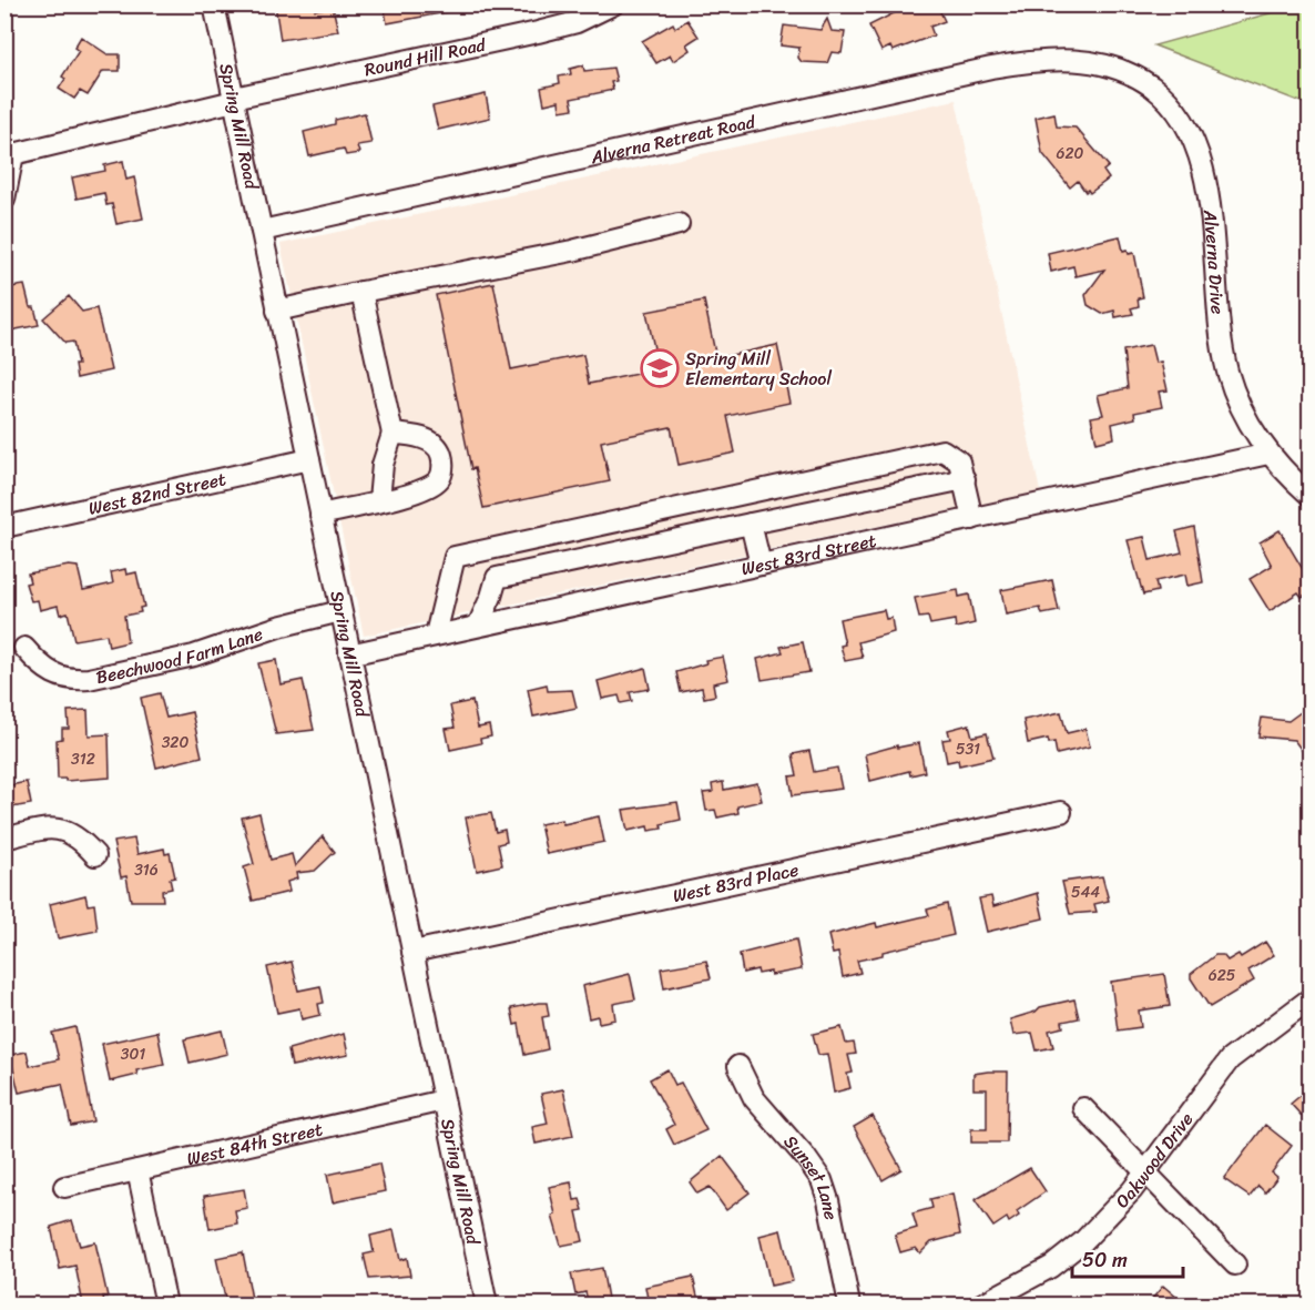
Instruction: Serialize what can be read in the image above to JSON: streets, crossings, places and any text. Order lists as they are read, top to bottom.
{
  "streets": {
    "street": [
      "Round Hill Road",
      "Spring Mill Road",
      "Alverna Retreat Road",
      "Alverna Drive",
      "West 82nd Street",
      "West 83rd Street",
      "Beechwood Farm Lane",
      "West 83rd Place",
      "West 84th Street",
      "Oakwood Drive",
      "Sunset Lane"
    ]
  },
  "crossings": [
    ["Round Hill Road", "Spring Mill Road"],
    ["Spring Mill Road", "Alverna Retreat Road"],
    ["Spring Mill Road", "West 82nd Street"],
    ["Spring Mill Road", "West 83rd Street"],
    ["Spring Mill Road", "Beechwood Farm Lane"],
    ["Spring Mill Road", "West 83rd Place"],
    ["Spring Mill Road", "West 84th Street"],
    ["Alverna Retreat Road", "Alverna Drive"],
    ["Alverna Drive", "West 83rd Street"]
  ],
  "places": {
    "school or university": ["Spring Mill Elementary School"]
  },
  "house_numbers": [
    "620",
    "320",
    "531",
    "312",
    "316",
    "544",
    "625",
    "301"
  ],
  "scale_bar": "50 m"
}
